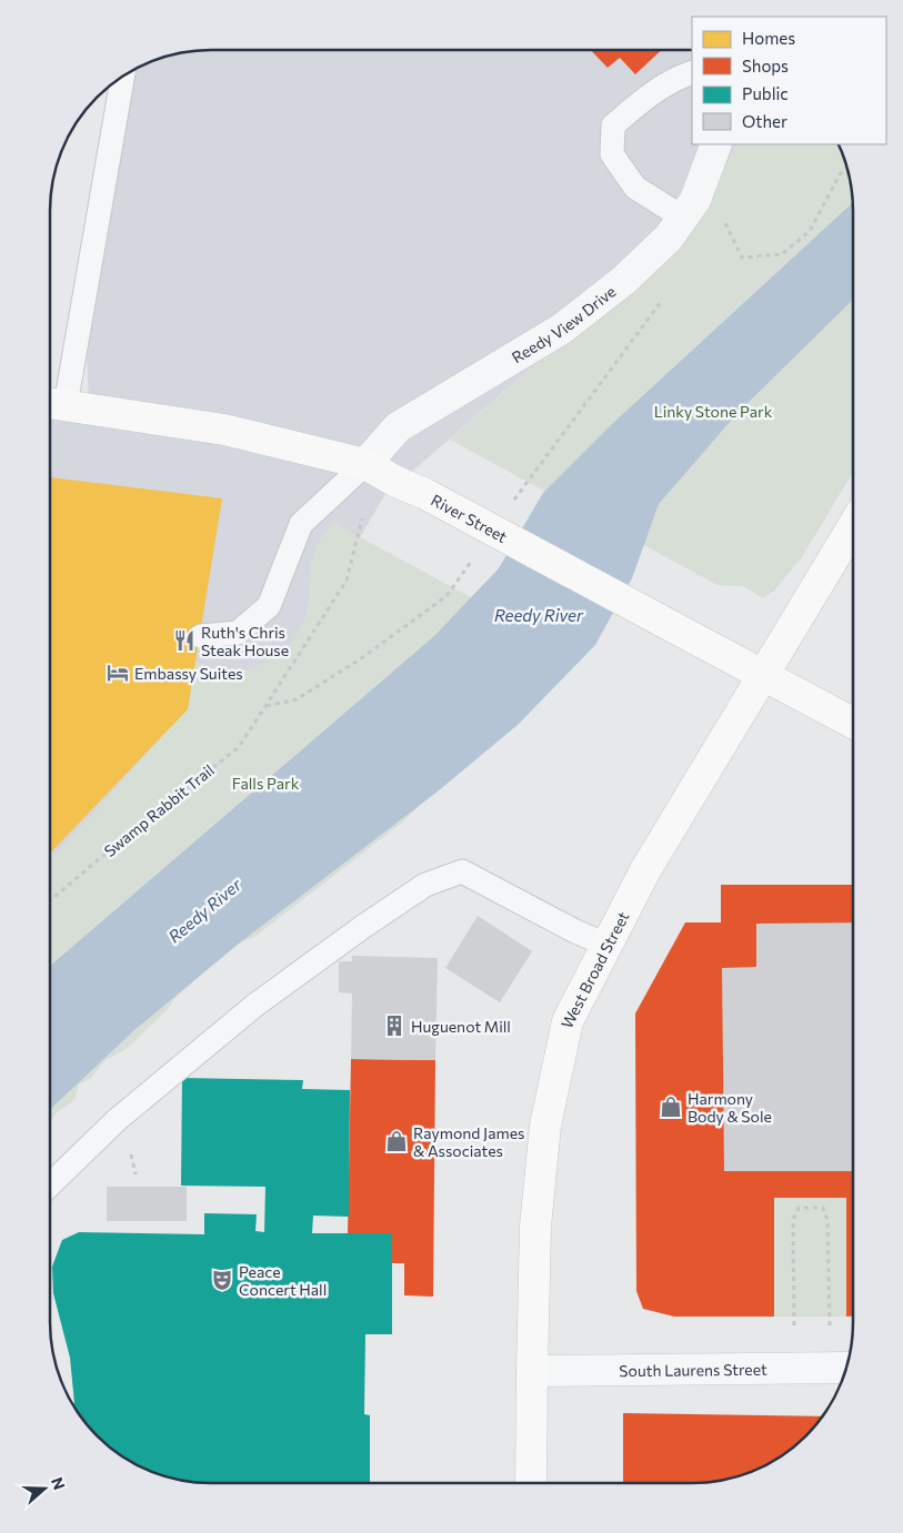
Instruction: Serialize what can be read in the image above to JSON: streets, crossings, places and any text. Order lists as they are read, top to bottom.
{
  "streets": {
    "street": [
      "Reedy View Drive",
      "River Street",
      "West Broad Street",
      "South Laurens Street"
    ],
    "path": ["Swamp Rabbit Trail"]
  },
  "crossings": [
    ["Reedy View Drive", "River Street"],
    ["River Street", "West Broad Street"],
    ["West Broad Street", "South Laurens Street"]
  ],
  "water": ["Reedy River"],
  "parks": ["Linky Stone Park", "Falls Park"],
  "places": {
    "restaurant": ["Ruth's Chris Steak House"],
    "hotel": ["Embassy Suites"],
    "building": ["Huguenot Mill"],
    "shop": ["Harmony Body & Sole", "Raymond James & Associates"],
    "theatre": ["Peace Concert Hall"]
  },
  "legend": [
    "Homes",
    "Shops",
    "Public",
    "Other"
  ],
  "north": "right"
}
